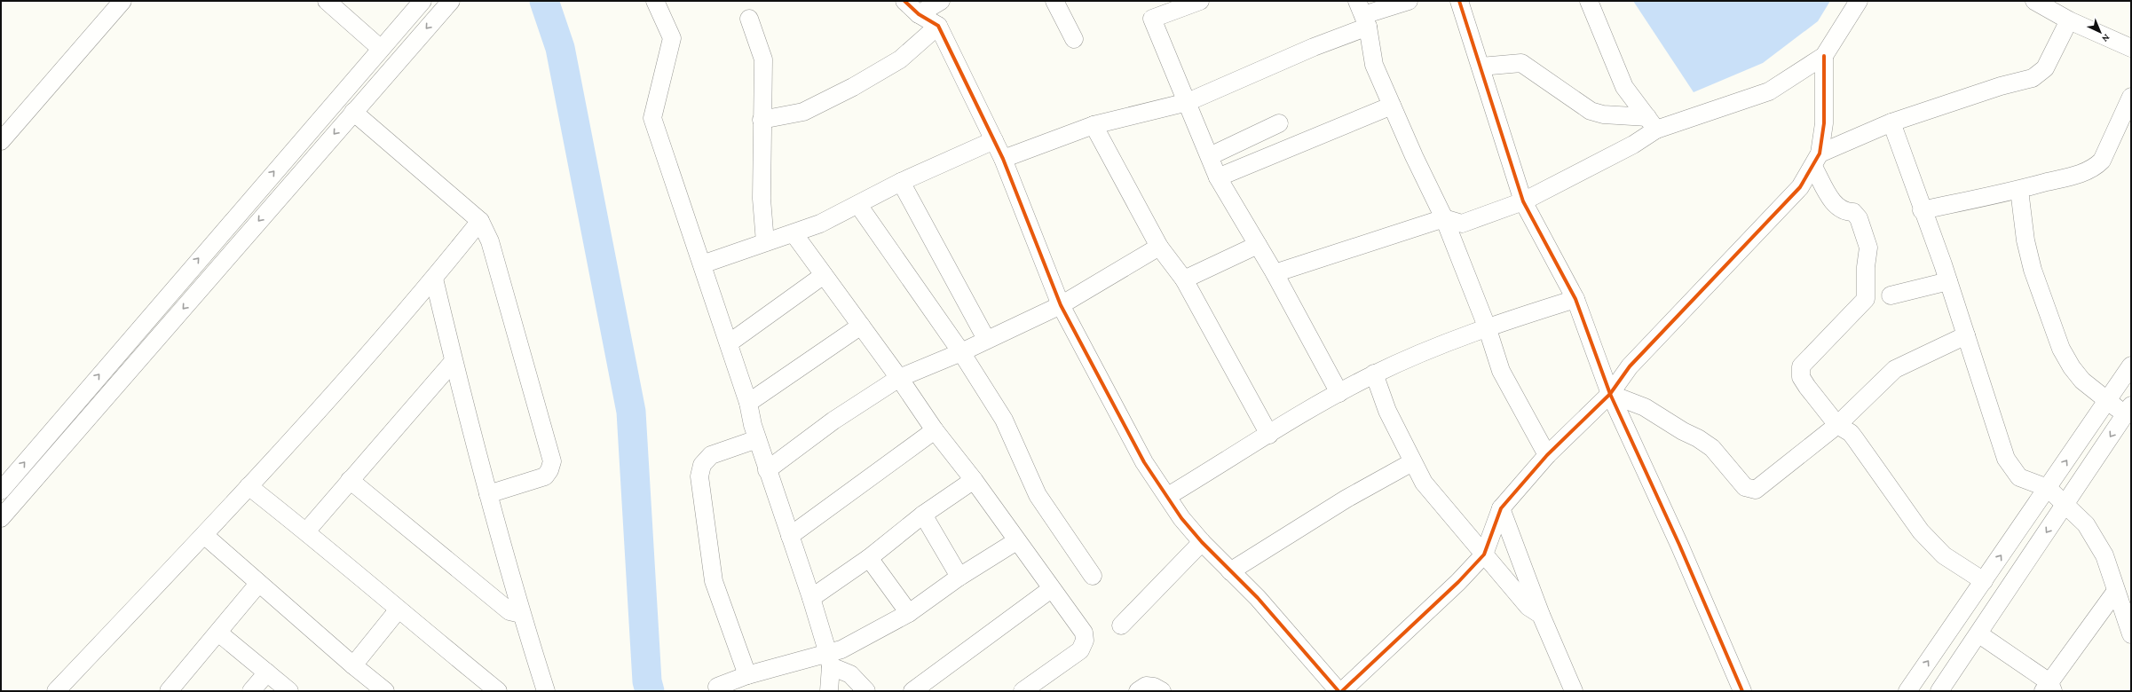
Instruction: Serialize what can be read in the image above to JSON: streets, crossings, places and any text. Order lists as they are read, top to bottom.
{
  "north": "bottom right"
}
